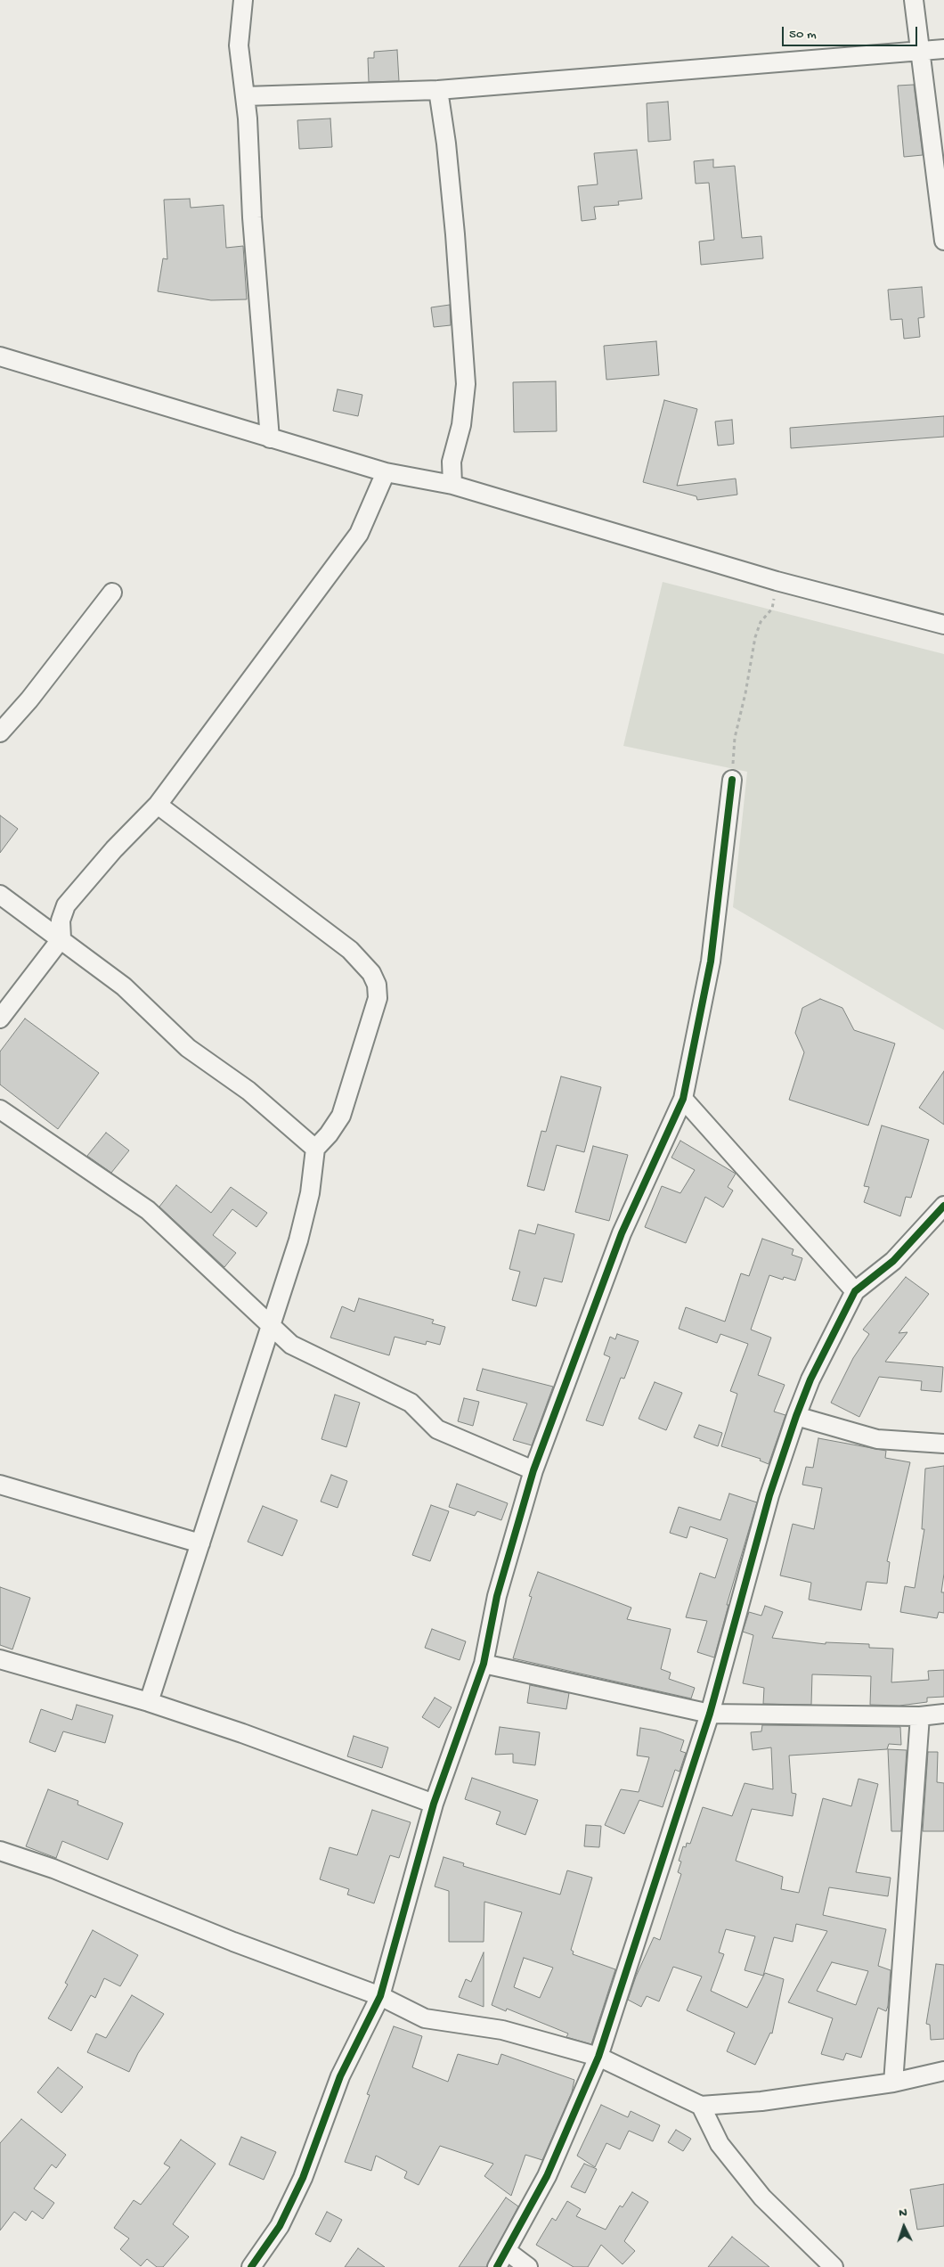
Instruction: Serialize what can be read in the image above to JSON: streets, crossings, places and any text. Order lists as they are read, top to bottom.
{
  "scale_bar": "50 m",
  "north": "top"
}
